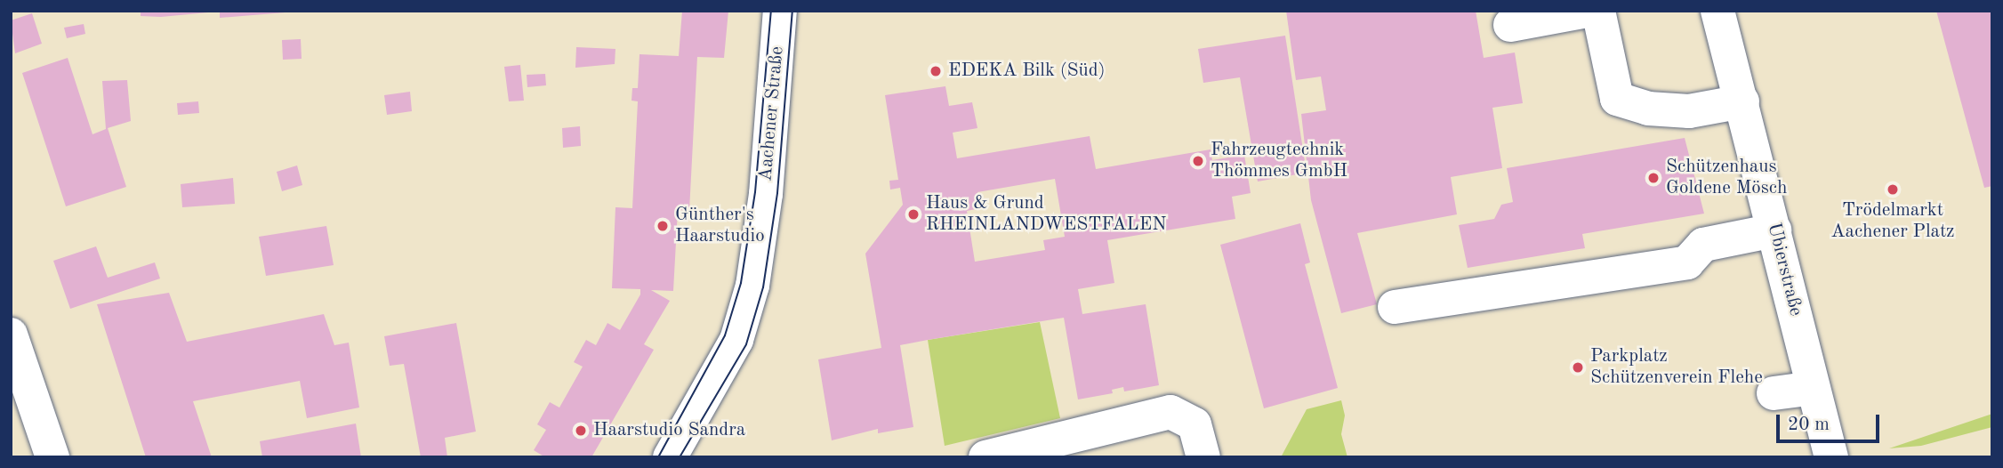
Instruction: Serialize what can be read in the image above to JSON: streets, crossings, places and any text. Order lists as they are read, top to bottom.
{
  "streets": {
    "street": ["Aachener Straße", "Ubierstraße"]
  },
  "places": [
    "EDEKA Bilk (Süd)",
    "Fahrzeugtechnik Thömmes GmbH",
    "Schützenhaus Goldene Mösch",
    "Trödelmarkt Aachener Platz",
    "Haus & Grund RHEINLANDWESTFALEN",
    "Günther's Haarstudio",
    "Parkplatz Schützenverein Flehe",
    "Haarstudio Sandra"
  ],
  "scale_bar": "20 m"
}
